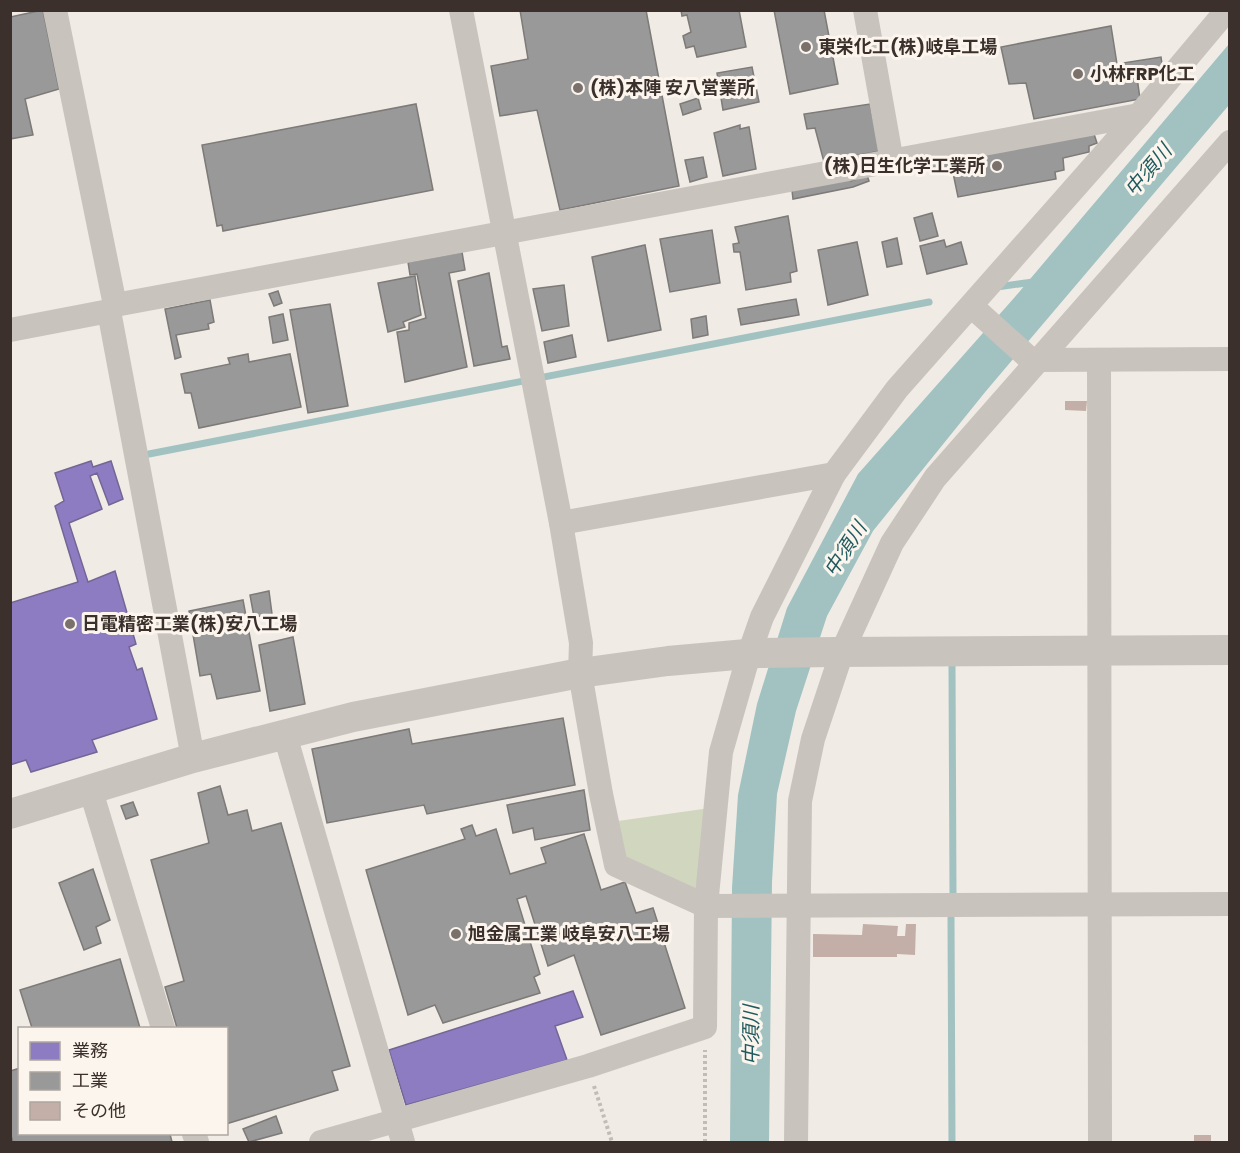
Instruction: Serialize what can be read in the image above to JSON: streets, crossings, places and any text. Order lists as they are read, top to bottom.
{
  "water": ["中須川"],
  "places": [
    "東栄化工(株)岐阜工場",
    "小林FRP化工",
    "(株)本陣 安八営業所",
    "(株)日生化学工業所",
    "日電精密工業(株)安八工場",
    "旭金属工業 岐阜安八工場"
  ],
  "legend": ["業務", "工業", "その他"]
}
